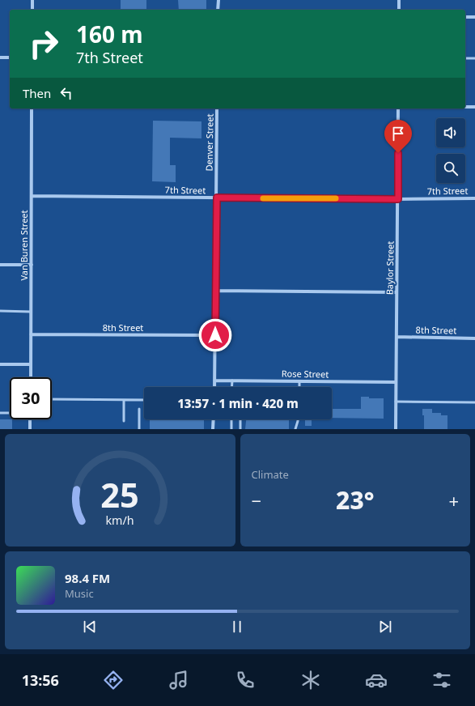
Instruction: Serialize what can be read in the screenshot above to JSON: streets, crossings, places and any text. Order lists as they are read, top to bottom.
{
  "streets": {
    "street": [
      "Denver Street",
      "7th Street",
      "Van Buren Street",
      "Baylor Street",
      "8th Street",
      "Rose Street"
    ]
  },
  "crossings": [
    ["Denver Street", "7th Street"],
    ["Denver Street", "8th Street"],
    ["Denver Street", "Rose Street"],
    ["7th Street", "Van Buren Street"],
    ["7th Street", "Baylor Street"],
    ["Van Buren Street", "8th Street"],
    ["Baylor Street", "8th Street"],
    ["Baylor Street", "Rose Street"]
  ],
  "page": {
    "turn": ["160 m", "7th Street"],
    "then": "Then",
    "limit": "30",
    "trip": "13:57 · 1 min · 420 m",
    "tile": "Climate",
    "heat": ["−", "23°", "+"],
    "song": ["98.4 FM", "Music"],
    "tabs": "13:56",
    "gauge": ["25", "km/h"]
  }
}
